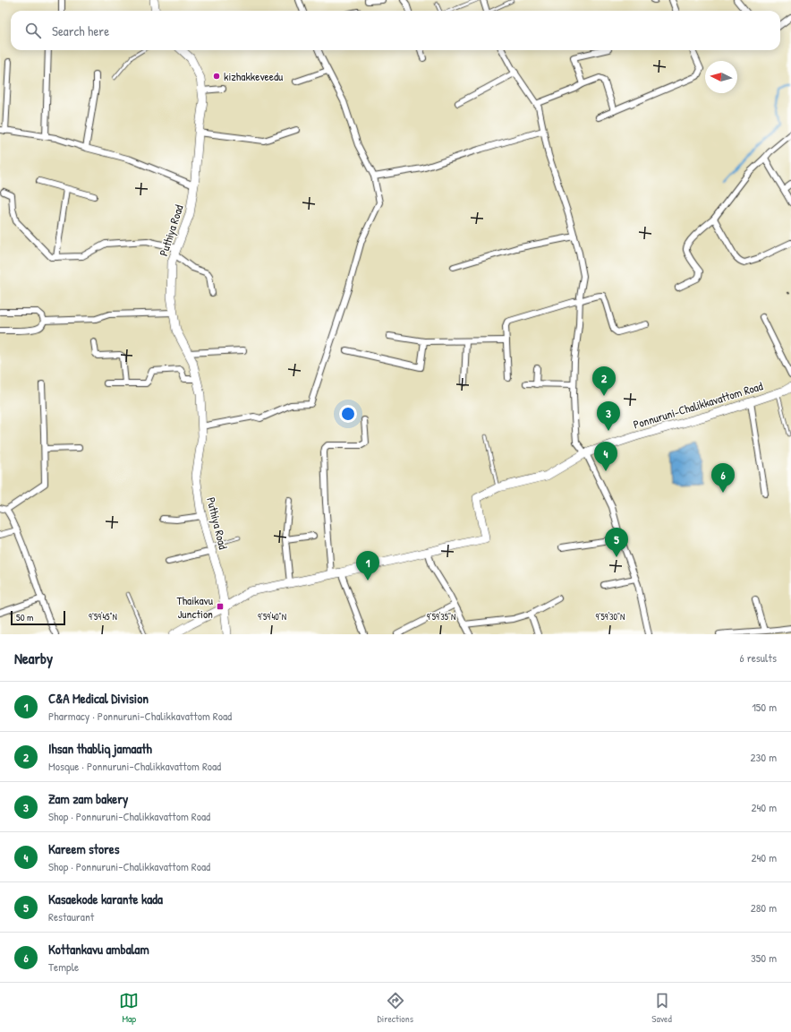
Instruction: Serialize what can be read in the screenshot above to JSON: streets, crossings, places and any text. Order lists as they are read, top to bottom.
{
  "streets": {
    "street": ["Puthiya Road", "Ponnuruni-Chalikkavattom Road"]
  },
  "crossings": [
    ["Puthiya Road", "Ponnuruni-Chalikkavattom Road"]
  ],
  "places": {
    "other": ["kizhakkeveedu"],
    "transit": ["Thaikavu Junction"]
  },
  "scale_bar": "50 m",
  "north": "left",
  "page": {
    "search": "Search here",
    "pins": [
      "2",
      "3",
      "4",
      "6",
      "5",
      "1"
    ],
    "scale": "50 m",
    "heading": ["Nearby", "6 results"],
    "list": [
      {
        "mark": "1",
        "name": "C&A Medical Division",
        "note": "Pharmacy · Ponnuruni-Chalikkavattom Road",
        "value": "150 m"
      },
      {
        "mark": "2",
        "name": "Ihsan thabliq jamaath",
        "note": "Mosque · Ponnuruni-Chalikkavattom Road",
        "value": "230 m"
      },
      {
        "mark": "3",
        "name": "Zam zam bakery",
        "note": "Shop · Ponnuruni-Chalikkavattom Road",
        "value": "240 m"
      },
      {
        "mark": "4",
        "name": "Kareem stores",
        "note": "Shop · Ponnuruni-Chalikkavattom Road",
        "value": "240 m"
      },
      {
        "mark": "5",
        "name": "Kasaekode karante kada",
        "note": "Restaurant",
        "value": "280 m"
      },
      {
        "mark": "6",
        "name": "Kottankavu ambalam",
        "note": "Temple",
        "value": "350 m"
      }
    ],
    "nav": ["Map", "Directions", "Saved"]
  },
  "coordinates": [
    "9°59'45\"N",
    "9°59'40\"N",
    "9°59'35\"N",
    "9°59'30\"N"
  ]
}
